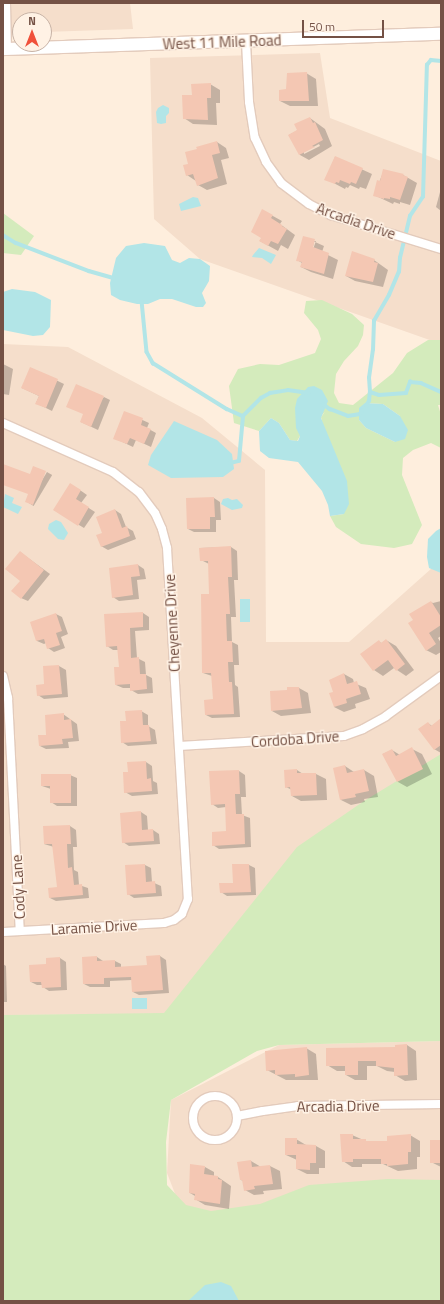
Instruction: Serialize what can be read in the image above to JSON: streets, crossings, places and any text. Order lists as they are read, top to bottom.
{
  "streets": {
    "street": [
      "West 11 Mile Road",
      "Arcadia Drive",
      "Cheyenne Drive",
      "Cordoba Drive",
      "Cody Lane",
      "Laramie Drive"
    ]
  },
  "crossings": [
    ["West 11 Mile Road", "Arcadia Drive"],
    ["Cheyenne Drive", "Cordoba Drive"],
    ["Cheyenne Drive", "Laramie Drive"],
    ["Cody Lane", "Laramie Drive"]
  ],
  "scale_bar": "50 m",
  "north": "top"
}
